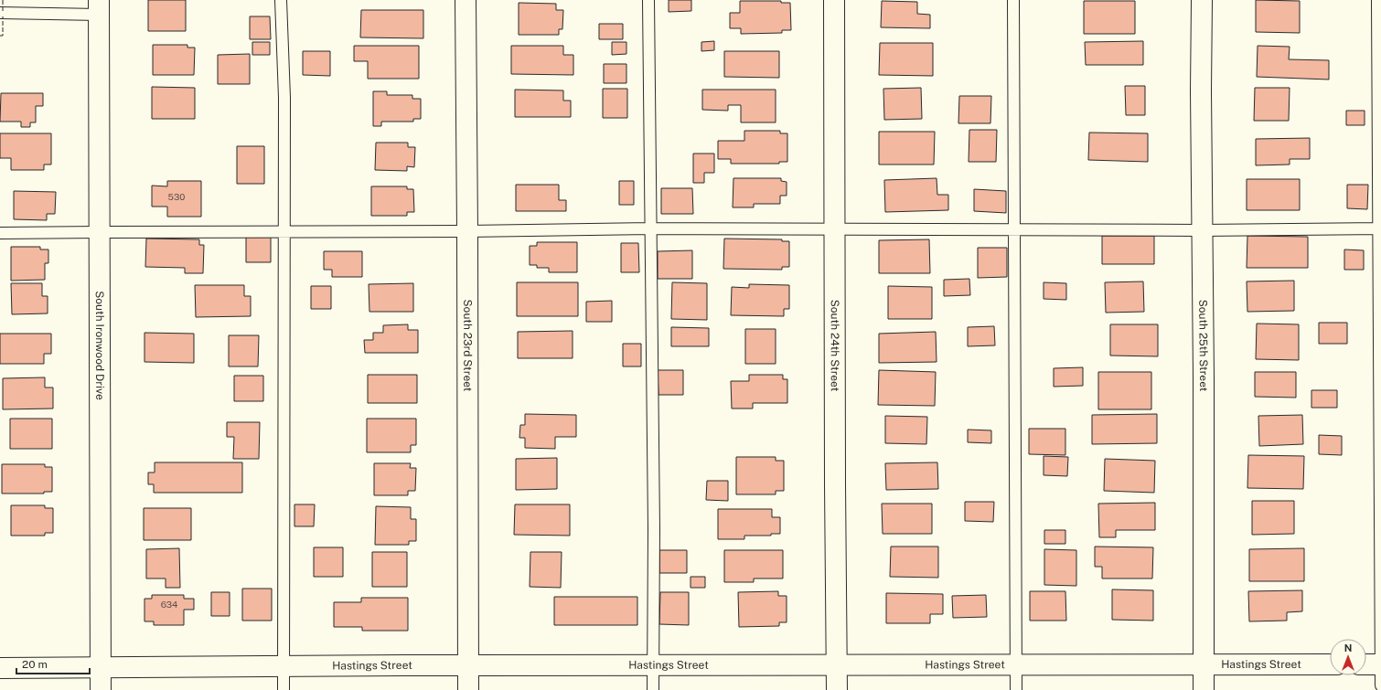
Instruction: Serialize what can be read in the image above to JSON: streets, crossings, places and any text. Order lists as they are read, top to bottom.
{
  "streets": {
    "street": [
      "South 23rd Street",
      "South 25th Street",
      "South Ironwood Drive",
      "South 24th Street",
      "Hastings Street"
    ]
  },
  "crossings": [
    ["South 23rd Street", "Hastings Street"],
    ["South 25th Street", "Hastings Street"],
    ["South Ironwood Drive", "Hastings Street"],
    ["South 24th Street", "Hastings Street"]
  ],
  "house_numbers": ["530", "634"],
  "scale_bar": "20 m",
  "north": "top"
}
